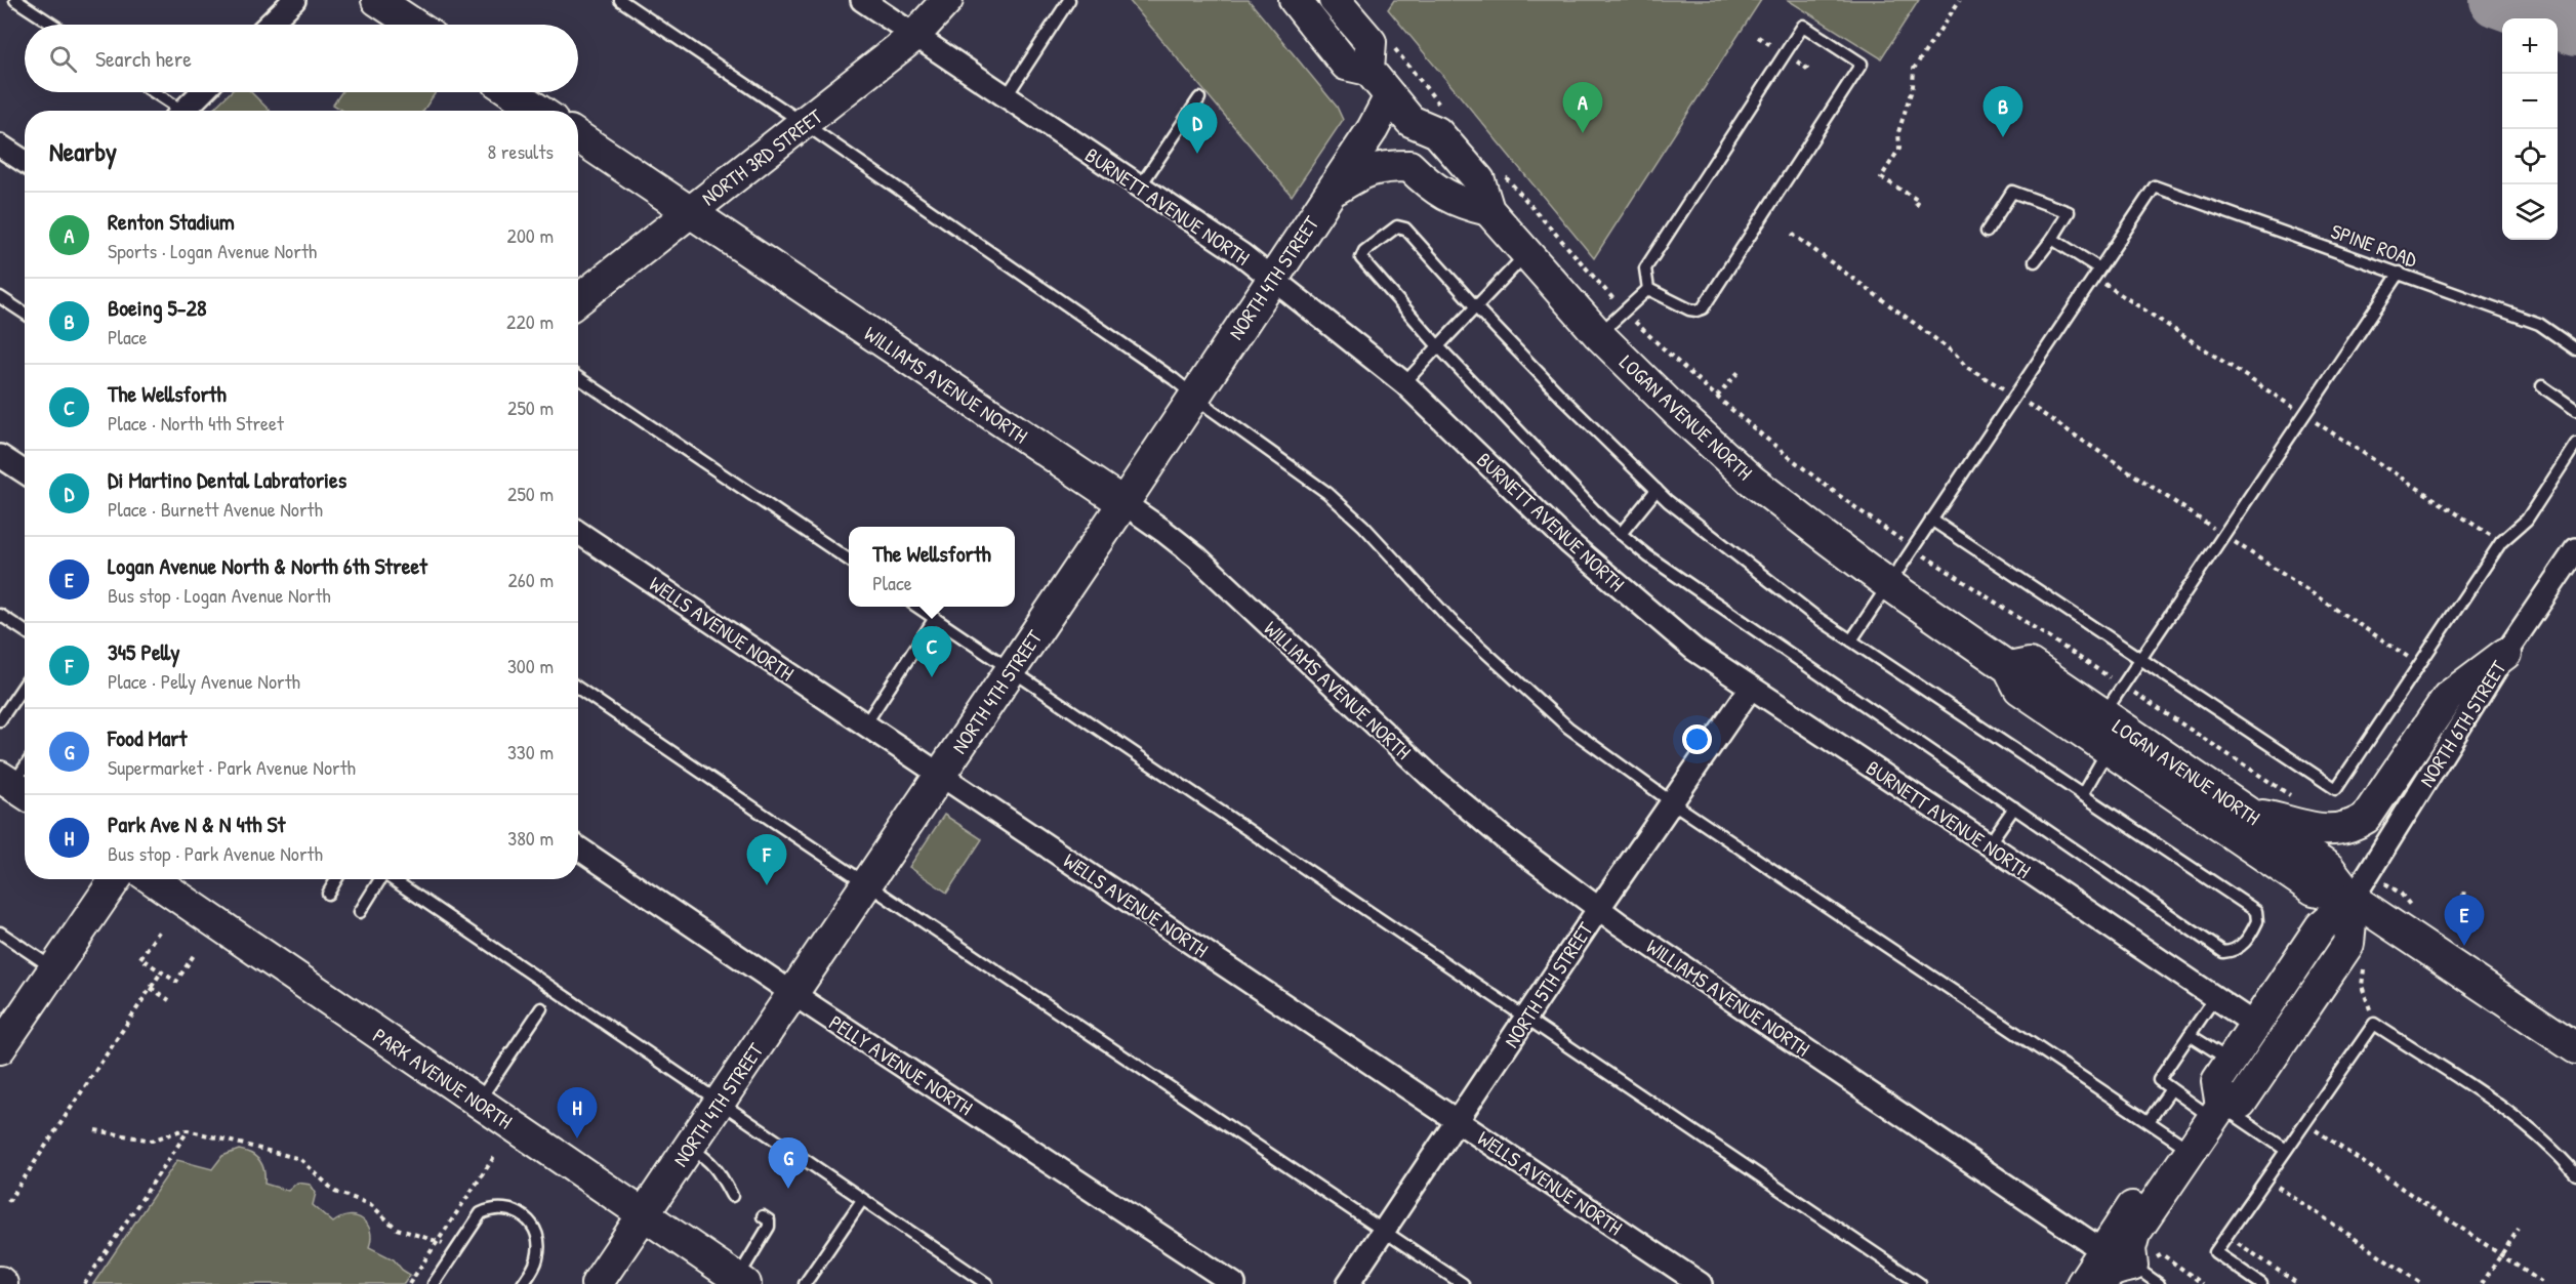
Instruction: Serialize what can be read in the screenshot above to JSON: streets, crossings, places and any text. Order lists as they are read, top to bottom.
{
  "streets": {
    "main road": [
      "NORTH 3RD STREET",
      "NORTH 4TH STREET",
      "WILLIAMS AVENUE NORTH",
      "LOGAN AVENUE NORTH",
      "NORTH 6TH STREET",
      "PARK AVENUE NORTH"
    ],
    "street": [
      "BURNETT AVENUE NORTH",
      "WELLS AVENUE NORTH",
      "NORTH 5TH STREET",
      "PELLY AVENUE NORTH"
    ],
    "lane": ["SPINE ROAD"]
  },
  "crossings": [
    ["NORTH 3RD STREET", "BURNETT AVENUE NORTH"],
    ["NORTH 3RD STREET", "WILLIAMS AVENUE NORTH"],
    ["BURNETT AVENUE NORTH", "NORTH 4TH STREET"],
    ["BURNETT AVENUE NORTH", "NORTH 6TH STREET"],
    ["BURNETT AVENUE NORTH", "NORTH 5TH STREET"],
    ["NORTH 4TH STREET", "WILLIAMS AVENUE NORTH"],
    ["NORTH 4TH STREET", "LOGAN AVENUE NORTH"],
    ["NORTH 4TH STREET", "WELLS AVENUE NORTH"],
    ["NORTH 4TH STREET", "PELLY AVENUE NORTH"],
    ["NORTH 4TH STREET", "PARK AVENUE NORTH"],
    ["WILLIAMS AVENUE NORTH", "NORTH 5TH STREET"],
    ["LOGAN AVENUE NORTH", "NORTH 6TH STREET"],
    ["WELLS AVENUE NORTH", "NORTH 5TH STREET"]
  ],
  "page": {
    "map_buttons": ["+", "−"],
    "search": "Search here",
    "pins": [
      "A",
      "B",
      "D",
      "C",
      "F",
      "E",
      "H",
      "G"
    ],
    "heading": ["Nearby", "8 results"],
    "list": [
      {
        "mark": "A",
        "name": "Renton Stadium",
        "note": "Sports · Logan Avenue North",
        "value": "200 m"
      },
      {
        "mark": "B",
        "name": "Boeing 5-28",
        "note": "Place",
        "value": "220 m"
      },
      {
        "mark": "C",
        "name": "The Wellsforth",
        "note": "Place · North 4th Street",
        "value": "250 m"
      },
      {
        "mark": "D",
        "name": "Di Martino Dental Labratories",
        "note": "Place · Burnett Avenue North",
        "value": "250 m"
      },
      {
        "mark": "E",
        "name": "Logan Avenue North & North 6th Street",
        "note": "Bus stop · Logan Avenue North",
        "value": "260 m"
      },
      {
        "mark": "F",
        "name": "345 Pelly",
        "note": "Place · Pelly Avenue North",
        "value": "300 m"
      },
      {
        "mark": "G",
        "name": "Food Mart",
        "note": "Supermarket · Park Avenue North",
        "value": "330 m"
      },
      {
        "mark": "H",
        "name": "Park Ave N & N 4th St",
        "note": "Bus stop · Park Avenue North",
        "value": "380 m"
      }
    ],
    "popup": ["The Wellsforth", "Place"]
  }
}
